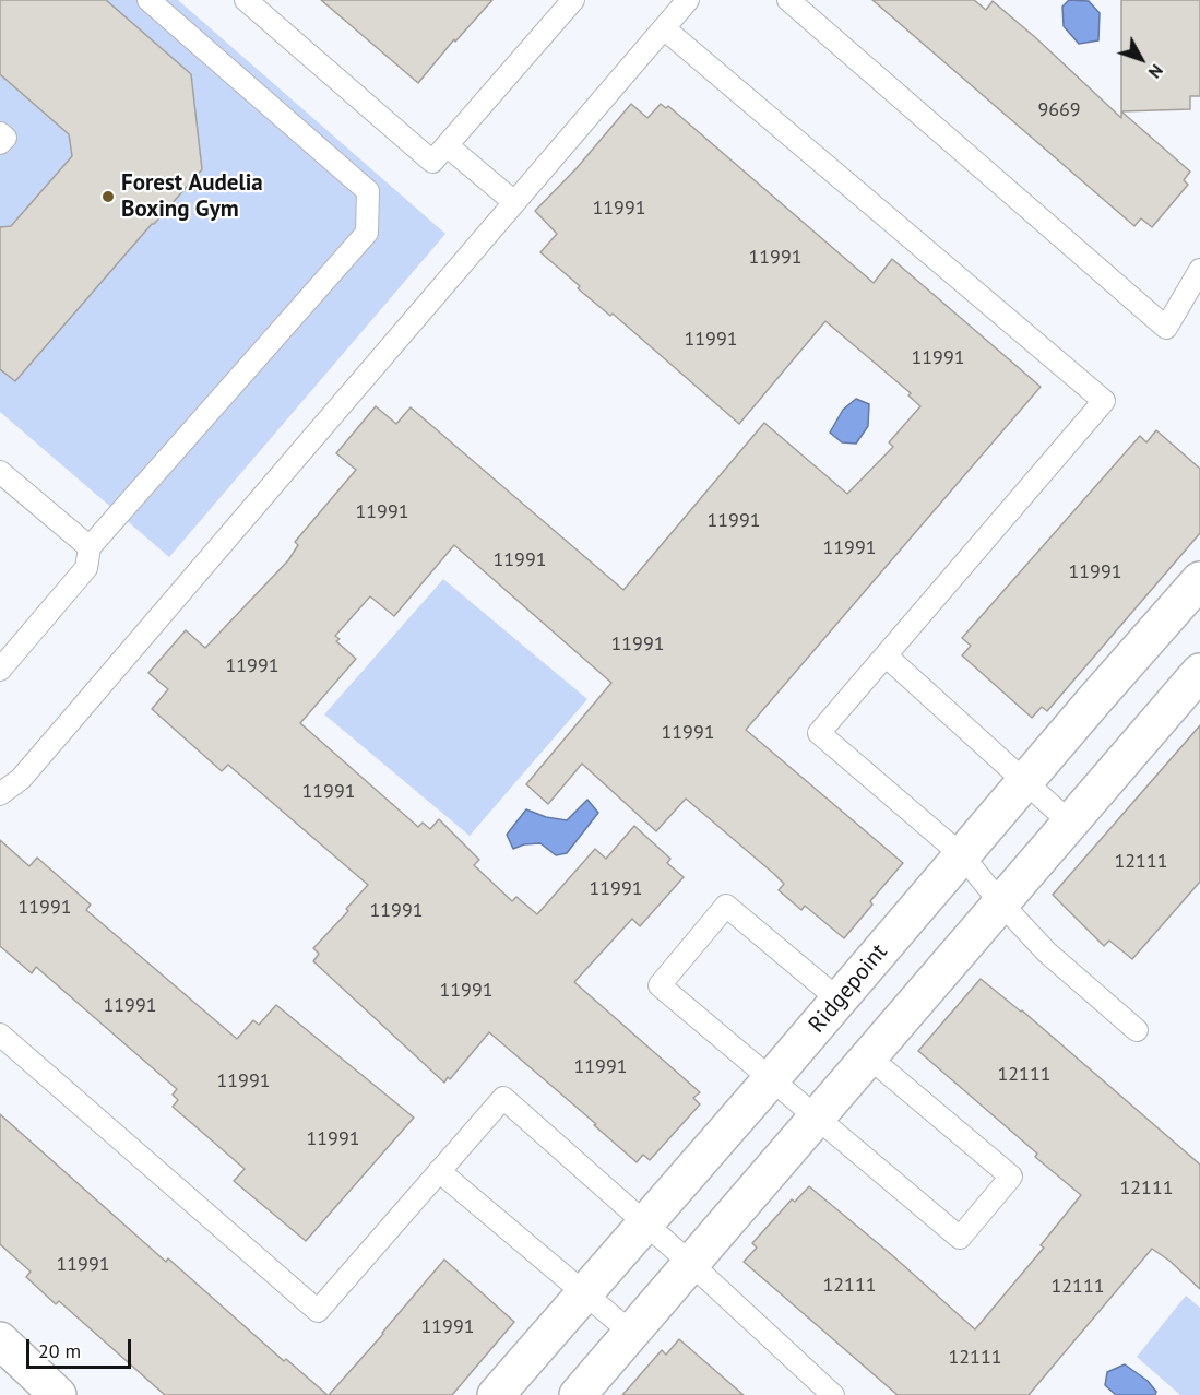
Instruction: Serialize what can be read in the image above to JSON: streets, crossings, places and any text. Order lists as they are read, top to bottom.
{
  "streets": {
    "street": ["Ridgepoint"]
  },
  "places": ["Forest Audelia Boxing Gym"],
  "house_numbers": [
    "9669",
    "11991",
    "11991",
    "11991",
    "11991",
    "11991",
    "11991",
    "11991",
    "11991",
    "11991",
    "11991",
    "11991",
    "11991",
    "11991",
    "12111",
    "11991",
    "11991",
    "11991",
    "11991",
    "11991",
    "11991",
    "12111",
    "11991",
    "11991",
    "12111",
    "11991",
    "12111",
    "12111",
    "11991",
    "12111"
  ],
  "scale_bar": "20 m",
  "north": "bottom right"
}
